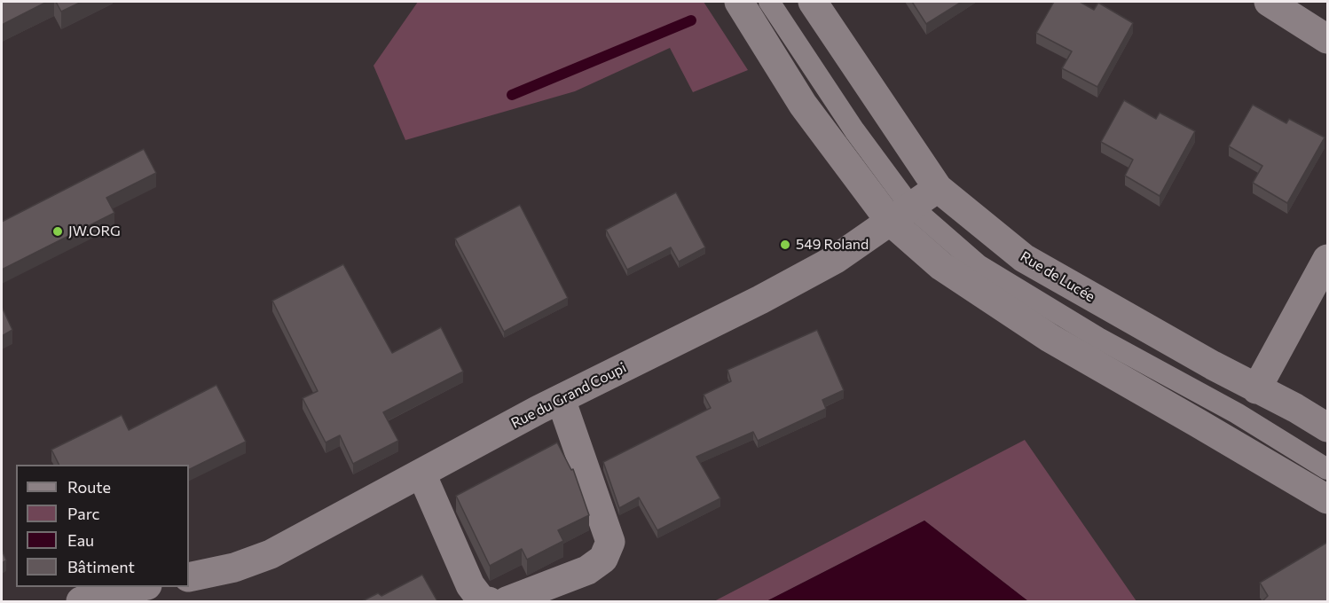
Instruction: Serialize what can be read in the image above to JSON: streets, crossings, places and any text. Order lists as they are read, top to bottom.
{
  "streets": {
    "street": ["Rue de Lucée", "Rue du Grand Coupi"]
  },
  "crossings": [
    ["Rue de Lucée", "Rue du Grand Coupi"]
  ],
  "places": ["JW.ORG", "549 Roland"],
  "legend": [
    "Route",
    "Parc",
    "Eau",
    "Bâtiment"
  ]
}
